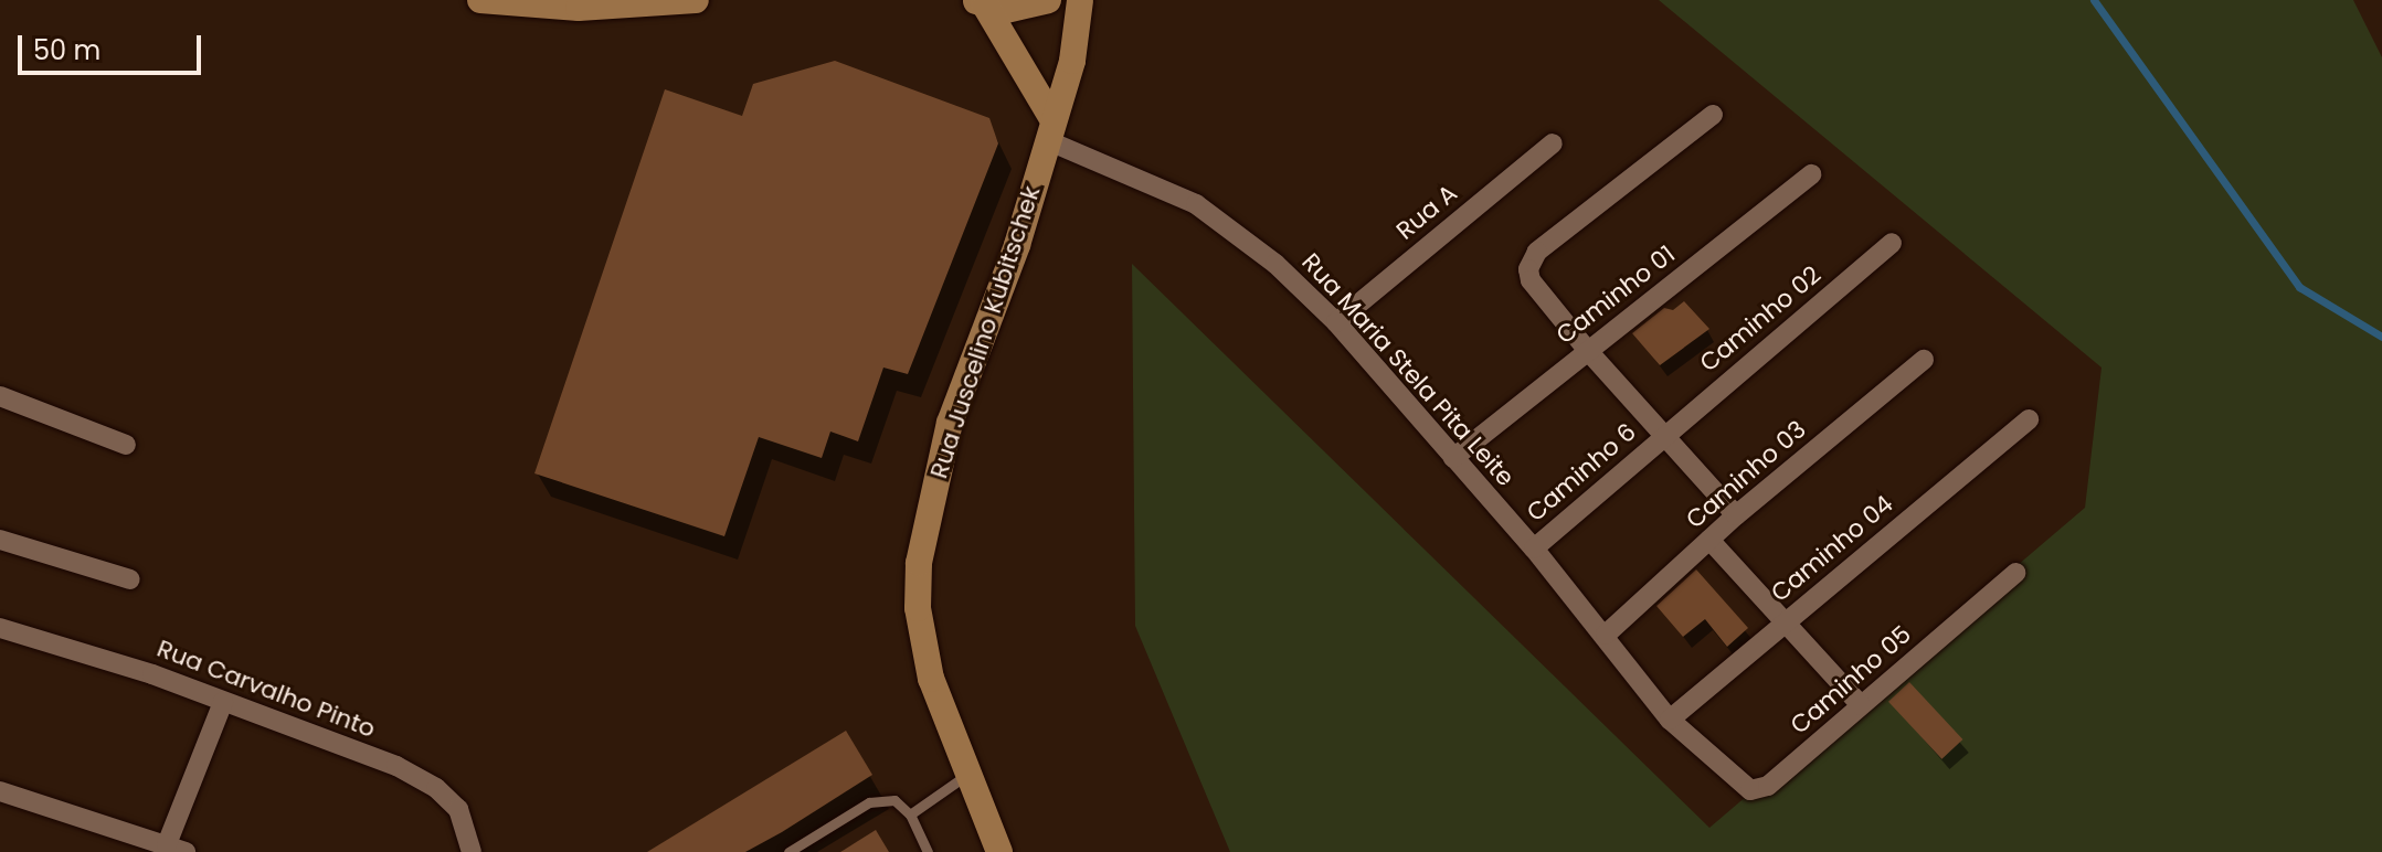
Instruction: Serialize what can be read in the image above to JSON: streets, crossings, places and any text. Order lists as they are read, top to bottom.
{
  "streets": {
    "main road": ["Rua Juscelino Kubitschek"],
    "street": [
      "Rua A",
      "Caminho 01",
      "Caminho 02",
      "Rua Maria Stela Pita Leite",
      "Caminho 6",
      "Caminho 03",
      "Caminho 04",
      "Caminho 05",
      "Rua Carvalho Pinto"
    ]
  },
  "crossings": [
    ["Rua A", "Rua Maria Stela Pita Leite"],
    ["Caminho 01", "Rua Maria Stela Pita Leite"],
    ["Caminho 02", "Caminho 6"],
    ["Rua Juscelino Kubitschek", "Rua Maria Stela Pita Leite"],
    ["Rua Maria Stela Pita Leite", "Caminho 6"],
    ["Rua Maria Stela Pita Leite", "Caminho 03"],
    ["Rua Maria Stela Pita Leite", "Caminho 04"],
    ["Rua Maria Stela Pita Leite", "Caminho 05"]
  ],
  "scale_bar": "50 m"
}
